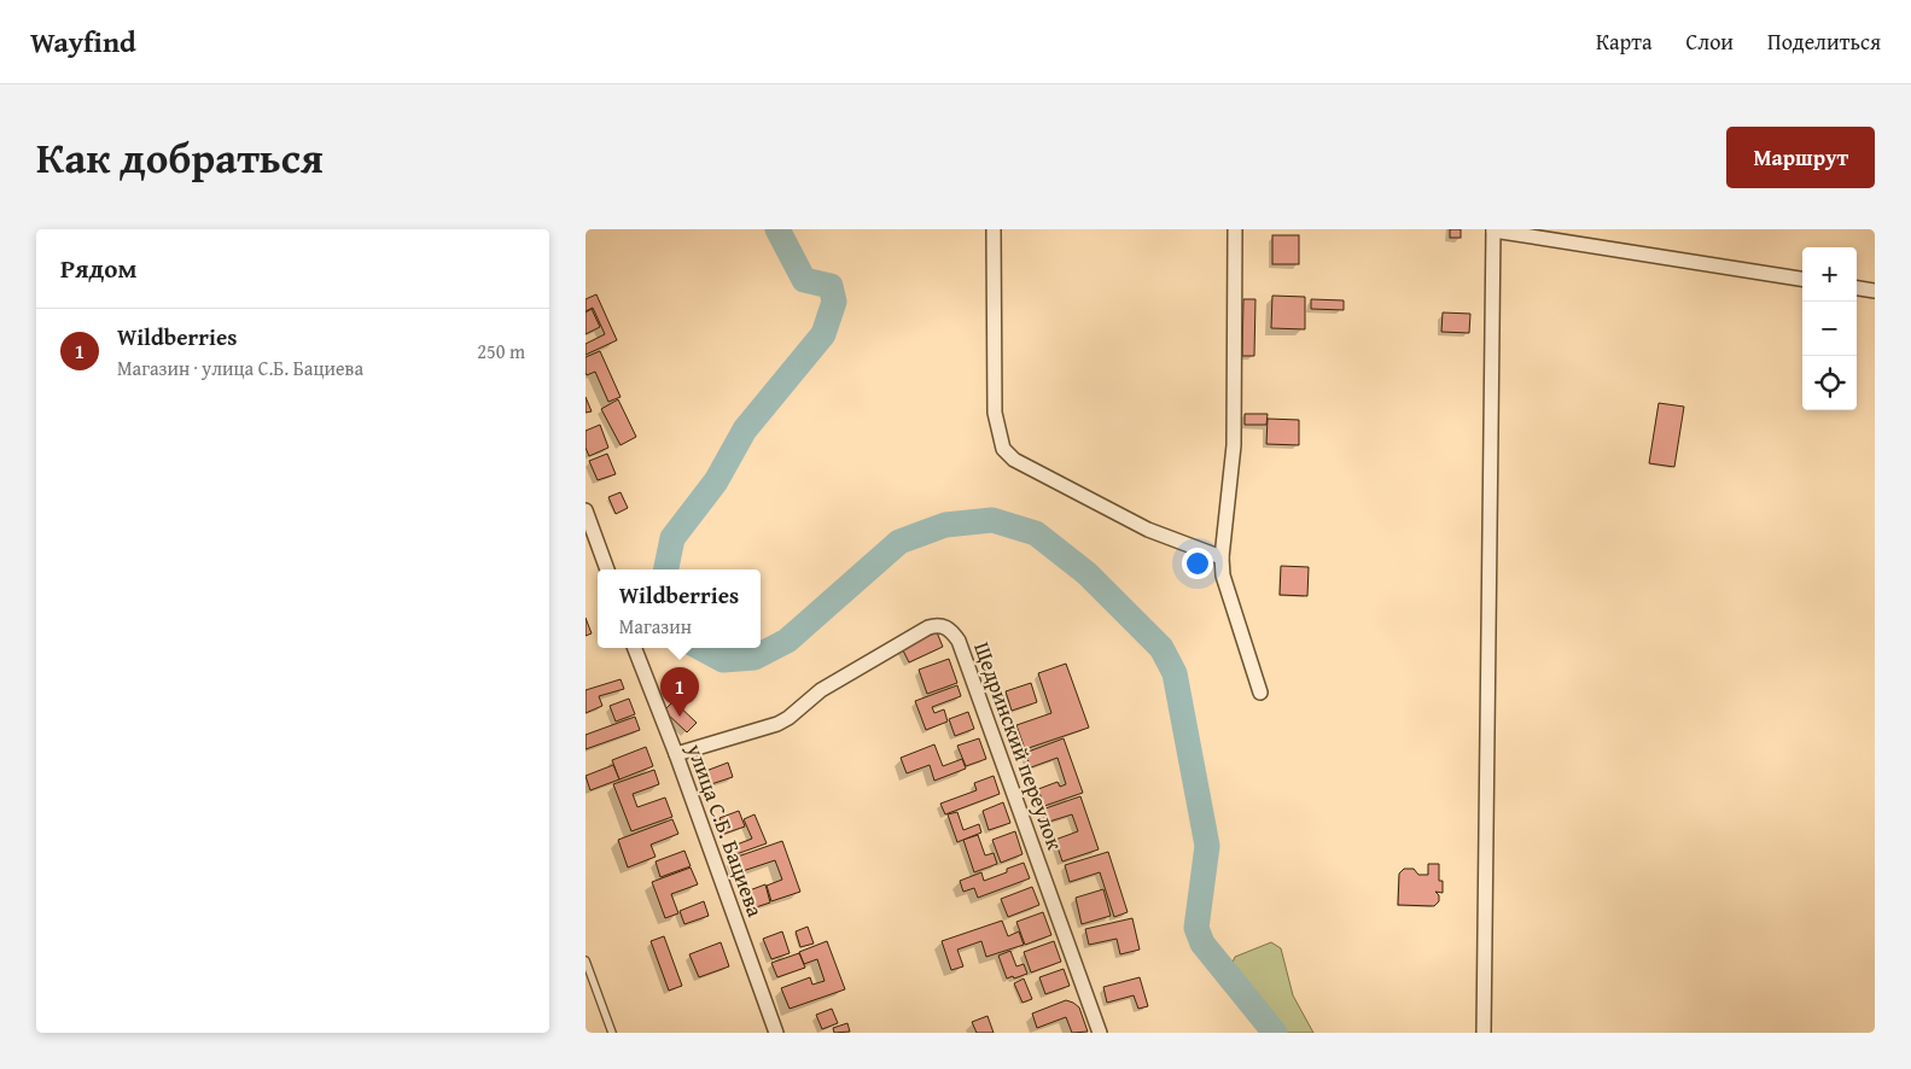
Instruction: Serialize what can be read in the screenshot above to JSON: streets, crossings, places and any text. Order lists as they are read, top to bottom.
{
  "streets": {
    "street": ["Щедринский переулок", "улица С.Б. Бациева"]
  },
  "crossings": [
    ["Щедринский переулок", "улица С.Б. Бациева"]
  ],
  "page": {
    "header": "Wayfind",
    "nav": ["Карта", "Слои", "Поделиться"],
    "title": "Как добраться",
    "buttons": "Маршрут",
    "heading": "Рядом",
    "map_buttons": ["+", "−"],
    "list": [
      {
        "mark": "1",
        "name": "Wildberries",
        "note": "Магазин · улица С.Б. Бациева",
        "value": "250 m"
      }
    ],
    "popup": ["Wildberries", "Магазин"],
    "pins": "1"
  }
}
